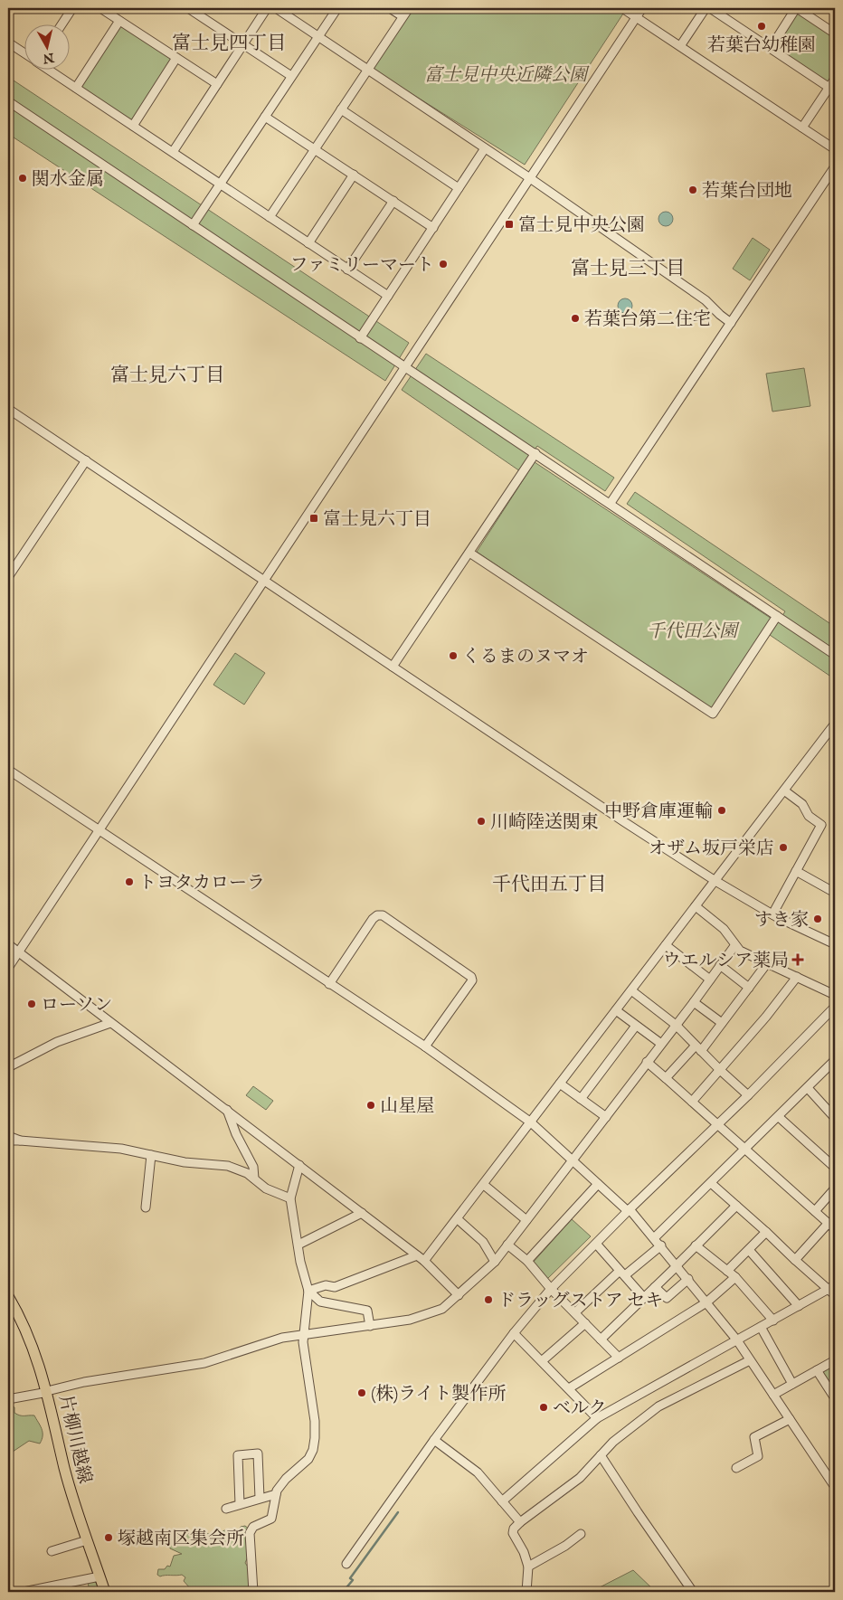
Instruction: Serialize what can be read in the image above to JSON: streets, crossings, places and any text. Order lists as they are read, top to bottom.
{
  "streets": {
    "main road": ["片柳川越線"]
  },
  "districts": [
    "富士見四丁目",
    "富士見三丁目",
    "富士見六丁目",
    "千代田五丁目"
  ],
  "parks": ["富士見中央近隣公園", "千代田公園"],
  "places": {
    "other": [
      "若葉台幼稚園",
      "関水金属",
      "若葉台団地",
      "ファミリーマート",
      "若葉台第二住宅",
      "くるまのヌマオ",
      "中野倉庫運輸",
      "川崎陸送関東",
      "オザム坂戸栄店",
      "トヨタカローラ",
      "すき家",
      "ローソン",
      "山星屋",
      "ドラッグストア セキ",
      "(株)ライト製作所",
      "ベルク",
      "塚越南区集会所"
    ],
    "transit": ["富士見中央公園", "富士見六丁目"],
    "health": ["ウエルシア薬局"]
  },
  "north": "bottom"
}
